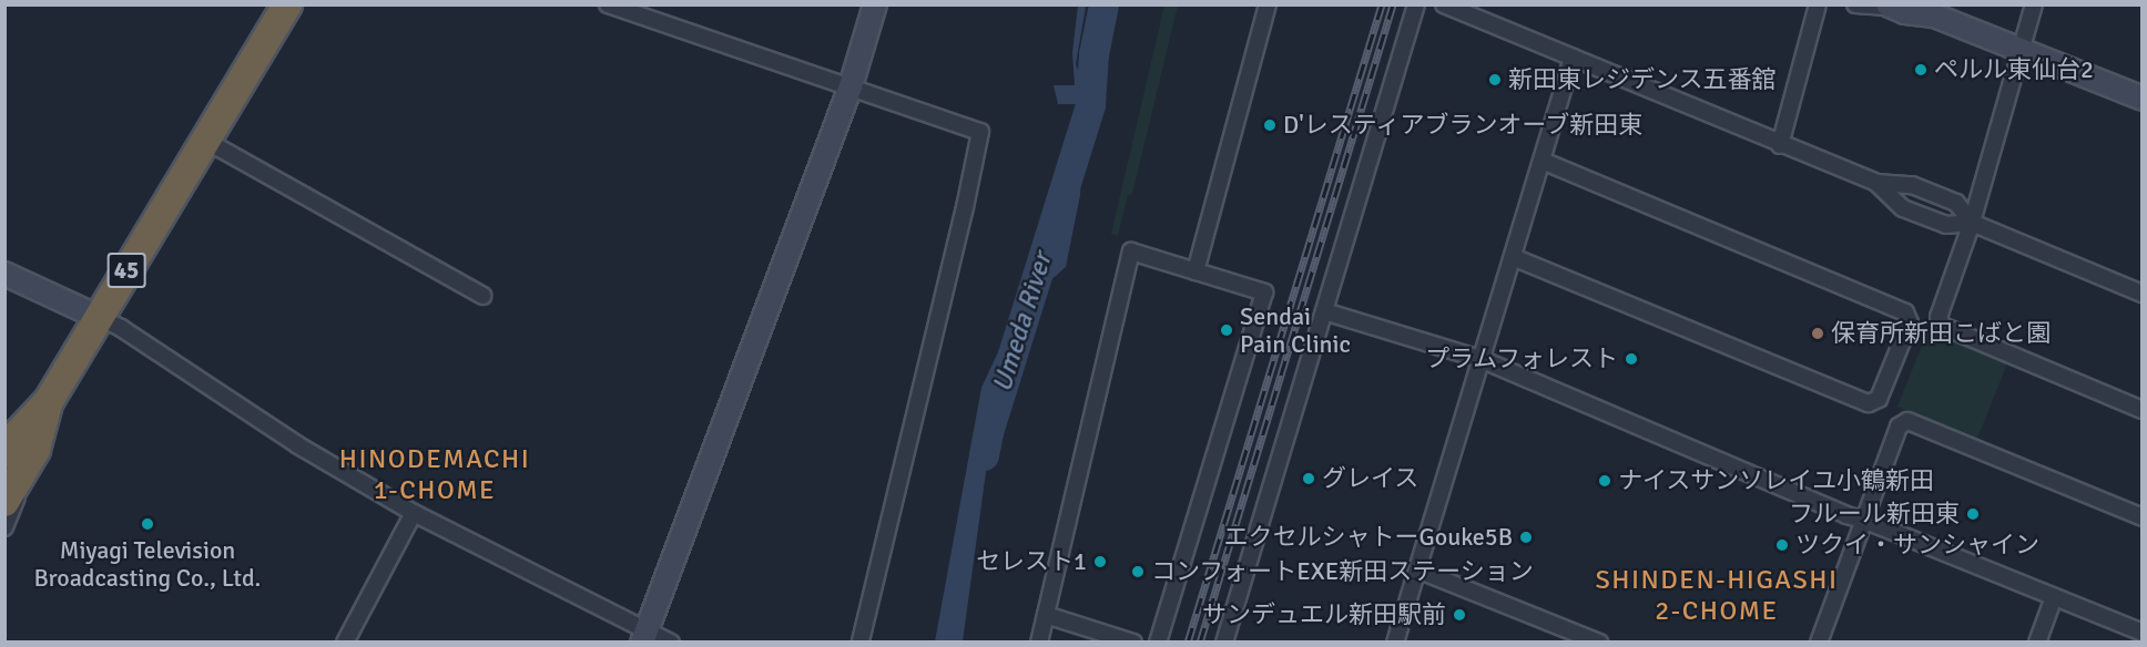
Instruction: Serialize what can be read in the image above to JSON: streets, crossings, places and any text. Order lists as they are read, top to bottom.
{
  "streets": {
    "highway": ["45"]
  },
  "districts": ["HINODEMACHI 1-CHOME", "SHINDEN-HIGASHI 2-CHOME"],
  "water": ["Umeda River"],
  "places": [
    "ペルル東仙台2",
    "新田東レジデンス五番舘",
    "D'レスティアブランオーブ新田東",
    "Sendai Pain Clinic",
    "保育所新田こばと園",
    "プラムフォレスト",
    "グレイス",
    "ナイスサンソレイユ小鶴新田",
    "フルール新田東",
    "Miyagi Television Broadcasting Co., Ltd.",
    "エクセルシャトーGouke5B",
    "ツクイ・サンシャイン",
    "セレスト1",
    "コンフォートEXE新田ステーション",
    "サンデュエル新田駅前"
  ]
}
